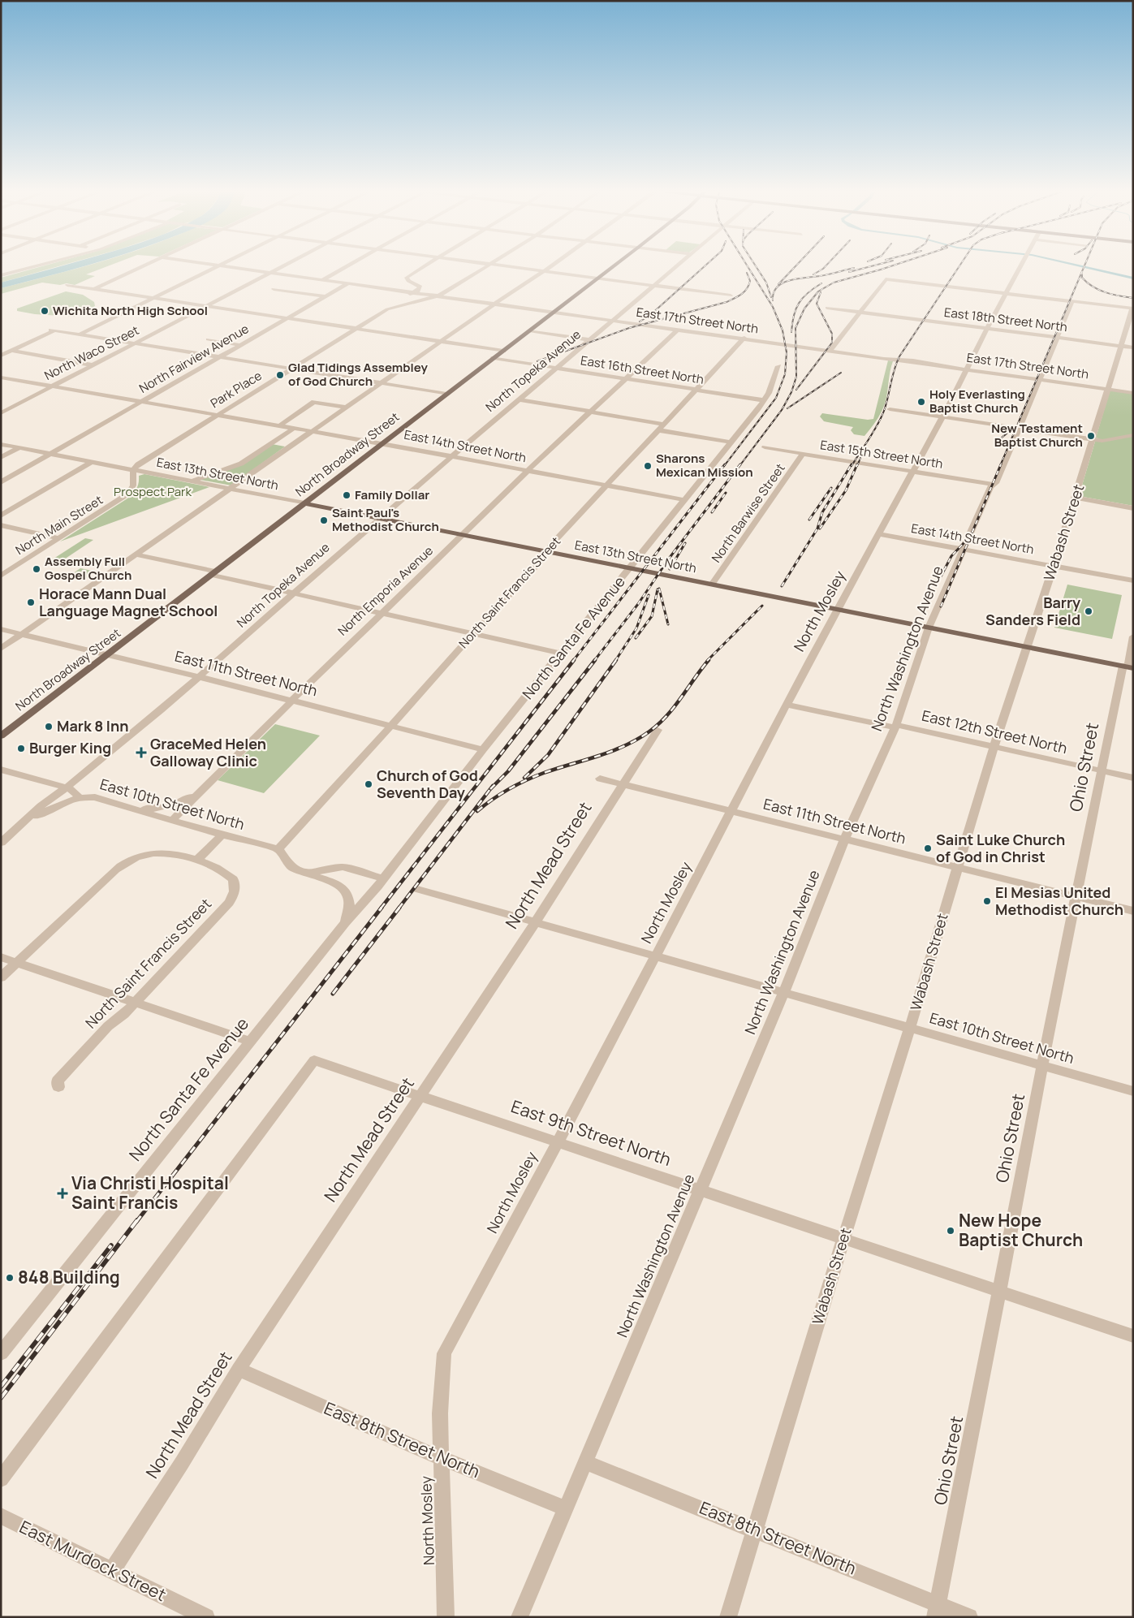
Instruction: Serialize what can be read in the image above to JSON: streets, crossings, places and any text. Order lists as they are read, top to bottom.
{
  "streets": {
    "main road": ["North Broadway Street", "East 13th Street North"],
    "street": [
      "East 18th Street North",
      "East 17th Street North",
      "North Waco Street",
      "North Fairview Avenue",
      "East 16th Street North",
      "North Topeka Avenue",
      "Park Place",
      "East 14th Street North",
      "East 15th Street North",
      "North Barwise Street",
      "North Main Street",
      "Wabash Street",
      "North Emporia Avenue",
      "North Saint Francis Street",
      "North Mosley",
      "North Santa Fe Avenue",
      "North Washington Avenue",
      "East 11th Street North",
      "East 12th Street North",
      "Ohio Street",
      "East 10th Street North",
      "North Mead Street",
      "East 9th Street North",
      "East 8th Street North",
      "East Murdock Street"
    ]
  },
  "crossings": [
    ["East 18th Street North", "Wabash Street"],
    ["East 18th Street North", "North Mosley"],
    ["East 18th Street North", "North Washington Avenue"],
    ["East 17th Street North", "North Waco Street"],
    ["East 17th Street North", "North Fairview Avenue"],
    ["East 17th Street North", "North Topeka Avenue"],
    ["East 17th Street North", "Park Place"],
    ["East 17th Street North", "North Broadway Street"],
    ["East 17th Street North", "Wabash Street"],
    ["East 17th Street North", "North Emporia Avenue"],
    ["East 17th Street North", "North Saint Francis Street"],
    ["East 17th Street North", "North Mosley"],
    ["East 17th Street North", "North Washington Avenue"],
    ["North Waco Street", "East 14th Street North"],
    ["North Fairview Avenue", "East 14th Street North"],
    ["North Fairview Avenue", "East 13th Street North"],
    ["East 16th Street North", "North Topeka Avenue"],
    ["East 16th Street North", "North Broadway Street"],
    ["East 16th Street North", "North Emporia Avenue"],
    ["East 16th Street North", "North Saint Francis Street"],
    ["East 16th Street North", "North Santa Fe Avenue"],
    ["North Topeka Avenue", "East 14th Street North"],
    ["North Topeka Avenue", "East 13th Street North"],
    ["North Topeka Avenue", "East 11th Street North"],
    ["North Topeka Avenue", "East 10th Street North"],
    ["Park Place", "East 14th Street North"],
    ["Park Place", "East 13th Street North"],
    ["Park Place", "North Main Street"],
    ["East 14th Street North", "North Broadway Street"],
    ["East 14th Street North", "Wabash Street"],
    ["East 14th Street North", "North Emporia Avenue"],
    ["East 14th Street North", "North Saint Francis Street"],
    ["East 14th Street North", "North Mosley"],
    ["East 14th Street North", "North Santa Fe Avenue"],
    ["East 14th Street North", "North Washington Avenue"],
    ["North Broadway Street", "East 13th Street North"],
    ["North Broadway Street", "East 11th Street North"],
    ["East 15th Street North", "North Barwise Street"],
    ["East 15th Street North", "North Mosley"],
    ["East 15th Street North", "North Washington Avenue"],
    ["East 13th Street North", "North Barwise Street"],
    ["East 13th Street North", "North Main Street"],
    ["East 13th Street North", "Wabash Street"],
    ["East 13th Street North", "North Emporia Avenue"],
    ["East 13th Street North", "North Saint Francis Street"],
    ["East 13th Street North", "North Mosley"],
    ["East 13th Street North", "North Santa Fe Avenue"],
    ["East 13th Street North", "North Washington Avenue"],
    ["East 13th Street North", "Ohio Street"],
    ["Wabash Street", "East 11th Street North"],
    ["Wabash Street", "East 12th Street North"],
    ["Wabash Street", "East 10th Street North"],
    ["Wabash Street", "East 9th Street North"],
    ["Wabash Street", "East 8th Street North"],
    ["North Emporia Avenue", "East 11th Street North"],
    ["North Emporia Avenue", "East 10th Street North"],
    ["North Saint Francis Street", "East 11th Street North"],
    ["North Saint Francis Street", "East 10th Street North"],
    ["North Mosley", "East 11th Street North"],
    ["North Mosley", "East 12th Street North"],
    ["North Mosley", "East 10th Street North"],
    ["North Mosley", "East 9th Street North"],
    ["North Mosley", "East 8th Street North"],
    ["North Santa Fe Avenue", "East 11th Street North"],
    ["North Washington Avenue", "East 11th Street North"],
    ["North Washington Avenue", "East 12th Street North"],
    ["North Washington Avenue", "East 10th Street North"],
    ["North Washington Avenue", "East 9th Street North"],
    ["North Washington Avenue", "East 8th Street North"],
    ["East 11th Street North", "Ohio Street"],
    ["East 11th Street North", "North Mead Street"],
    ["East 12th Street North", "Ohio Street"],
    ["Ohio Street", "East 10th Street North"],
    ["Ohio Street", "East 9th Street North"],
    ["Ohio Street", "East 8th Street North"],
    ["East 10th Street North", "North Mead Street"],
    ["North Mead Street", "East 9th Street North"],
    ["North Mead Street", "East 8th Street North"],
    ["North Mead Street", "East Murdock Street"]
  ],
  "parks": ["Prospect Park"],
  "places": {
    "other": [
      "Wichita North High School",
      "Glad Tidings Assembley of God Church",
      "Holy Everlasting Baptist Church",
      "New Testament Baptist Church",
      "Sharons Mexican Mission",
      "Family Dollar",
      "Saint Paul's Methodist Church",
      "Assembly Full Gospel Church",
      "Horace Mann Dual Language Magnet School",
      "Barry Sanders Field",
      "Mark 8 Inn",
      "Burger King",
      "Church of God Seventh Day",
      "Saint Luke Church of God in Christ",
      "El Mesias United Methodist Church",
      "New Hope Baptist Church",
      "848 Building"
    ],
    "health": ["GraceMed Helen Galloway Clinic", "Via Christi Hospital Saint Francis"]
  }
}
